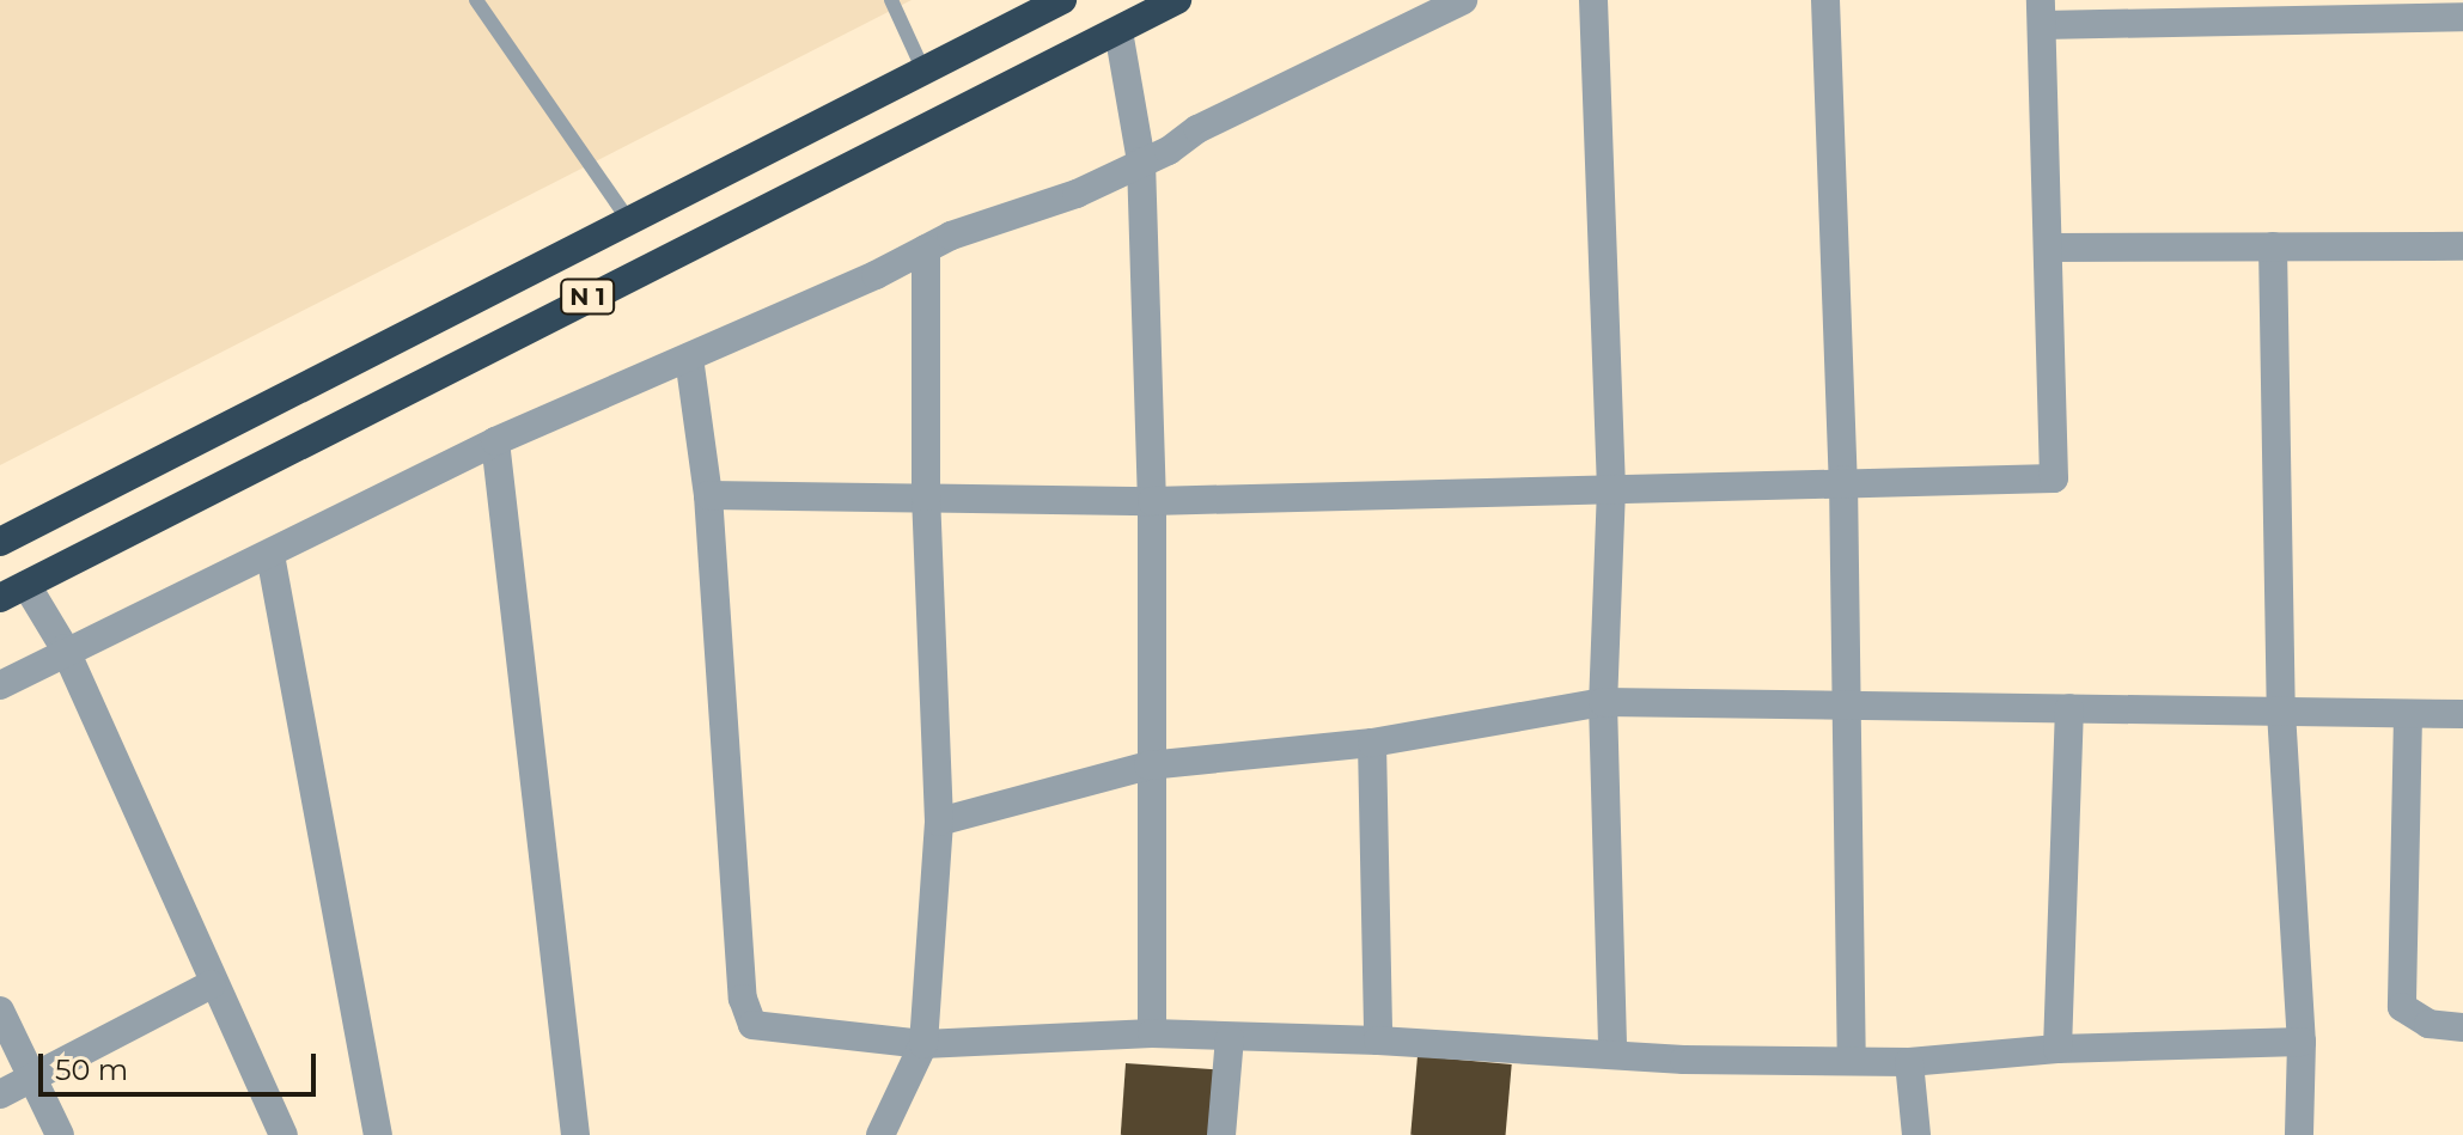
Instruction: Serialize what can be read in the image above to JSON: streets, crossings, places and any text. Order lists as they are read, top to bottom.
{
  "streets": {
    "highway": ["N 1"]
  },
  "scale_bar": "50 m"
}
